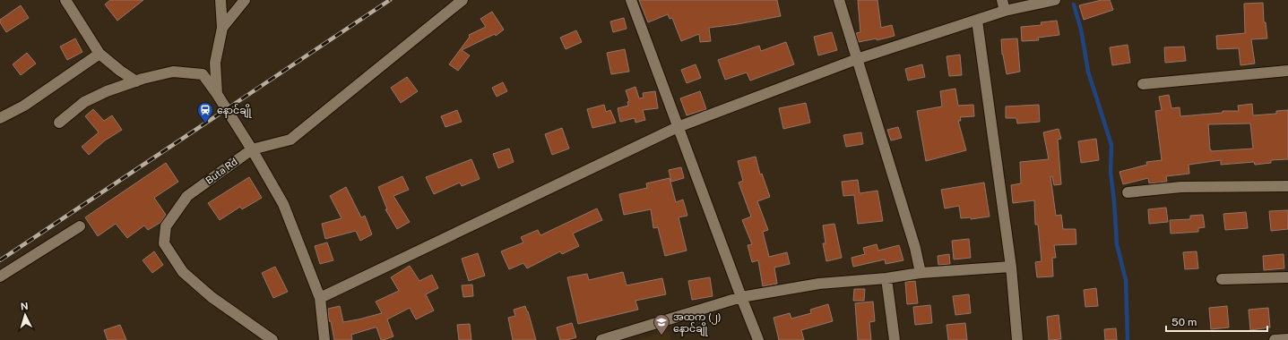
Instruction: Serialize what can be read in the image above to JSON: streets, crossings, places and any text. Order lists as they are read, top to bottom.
{
  "streets": {
    "street": ["Buta Rd"]
  },
  "places": {
    "station": ["နောင်ချို"],
    "school or university": ["အထက (၂) နောင်ချို"]
  },
  "scale_bar": "50 m",
  "north": "top"
}
